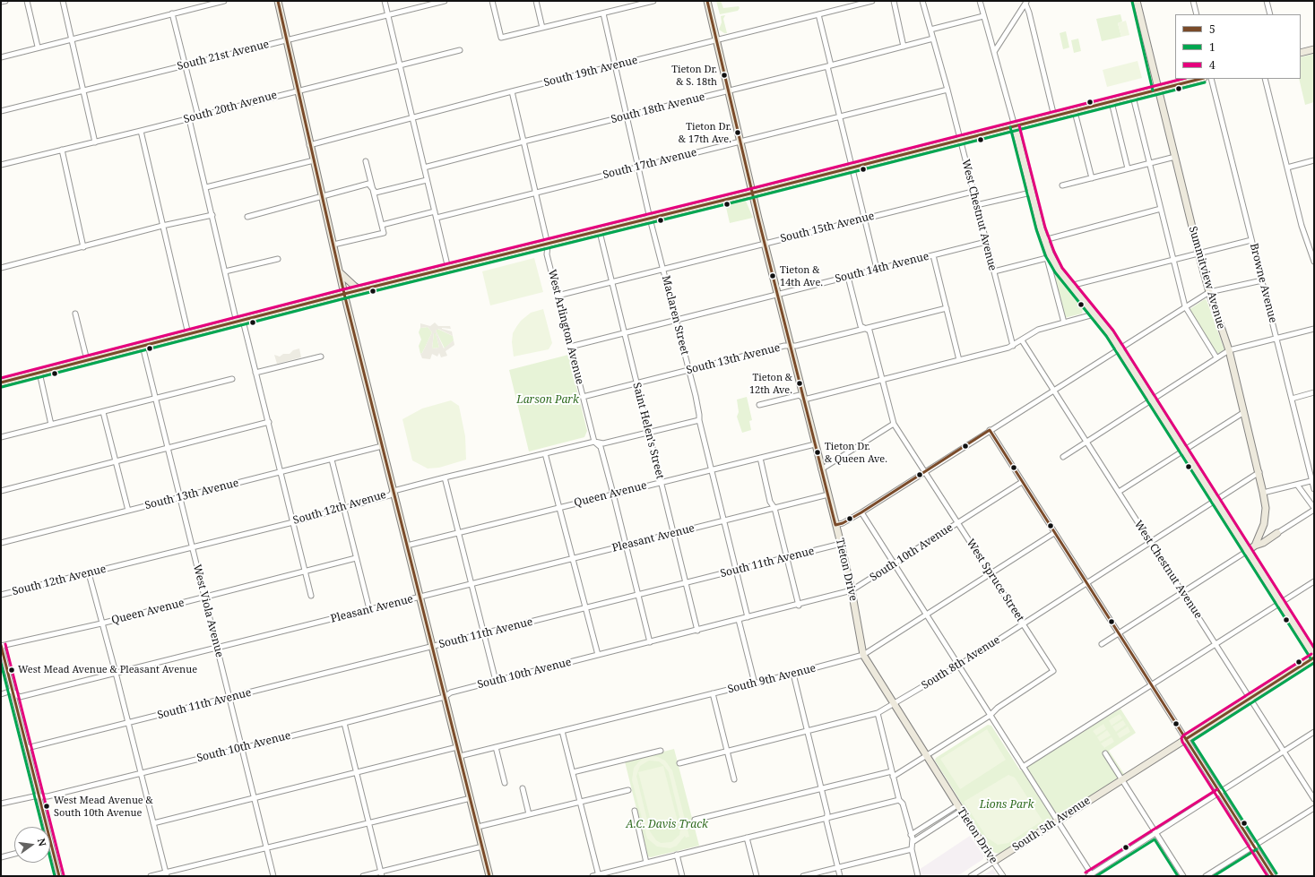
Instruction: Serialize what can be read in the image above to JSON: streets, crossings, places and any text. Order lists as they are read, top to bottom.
{
  "streets": {
    "main road": ["Summitview Avenue", "Tieton Drive", "South 5th Avenue"],
    "street": [
      "South 21st Avenue",
      "South 19th Avenue",
      "South 20th Avenue",
      "South 18th Avenue",
      "South 17th Avenue",
      "West Chestnut Avenue",
      "South 15th Avenue",
      "South 14th Avenue",
      "Browne Avenue",
      "Maclaren Street",
      "West Arlington Avenue",
      "South 13th Avenue",
      "Saint Helen's Street",
      "Queen Avenue",
      "South 12th Avenue",
      "Pleasant Avenue",
      "South 10th Avenue",
      "South 11th Avenue",
      "West Spruce Street",
      "West Viola Avenue",
      "South 8th Avenue",
      "South 9th Avenue"
    ]
  },
  "crossings": [
    ["South 19th Avenue", "Maclaren Street"],
    ["South 19th Avenue", "West Arlington Avenue"],
    ["South 19th Avenue", "Tieton Drive"],
    ["South 18th Avenue", "West Chestnut Avenue"],
    ["South 18th Avenue", "Maclaren Street"],
    ["South 18th Avenue", "West Arlington Avenue"],
    ["South 18th Avenue", "Tieton Drive"],
    ["South 17th Avenue", "West Chestnut Avenue"],
    ["South 17th Avenue", "Maclaren Street"],
    ["South 17th Avenue", "West Arlington Avenue"],
    ["South 17th Avenue", "Tieton Drive"],
    ["West Chestnut Avenue", "South 15th Avenue"],
    ["West Chestnut Avenue", "South 14th Avenue"],
    ["West Chestnut Avenue", "South 8th Avenue"],
    ["West Chestnut Avenue", "South 5th Avenue"],
    ["South 15th Avenue", "Maclaren Street"],
    ["South 15th Avenue", "West Arlington Avenue"],
    ["South 15th Avenue", "Saint Helen's Street"],
    ["South 15th Avenue", "Tieton Drive"],
    ["South 14th Avenue", "Maclaren Street"],
    ["South 14th Avenue", "West Arlington Avenue"],
    ["South 14th Avenue", "Saint Helen's Street"],
    ["South 14th Avenue", "Tieton Drive"],
    ["South 14th Avenue", "West Spruce Street"],
    ["Summitview Avenue", "South 8th Avenue"],
    ["Maclaren Street", "South 13th Avenue"],
    ["Maclaren Street", "Queen Avenue"],
    ["Maclaren Street", "South 12th Avenue"],
    ["Maclaren Street", "Pleasant Avenue"],
    ["Maclaren Street", "South 10th Avenue"],
    ["Maclaren Street", "South 11th Avenue"],
    ["West Arlington Avenue", "South 13th Avenue"],
    ["West Arlington Avenue", "Queen Avenue"],
    ["West Arlington Avenue", "South 12th Avenue"],
    ["West Arlington Avenue", "Pleasant Avenue"],
    ["West Arlington Avenue", "South 10th Avenue"],
    ["West Arlington Avenue", "South 11th Avenue"],
    ["South 13th Avenue", "Saint Helen's Street"],
    ["South 13th Avenue", "Tieton Drive"],
    ["South 13th Avenue", "West Spruce Street"],
    ["South 13th Avenue", "West Viola Avenue"],
    ["Saint Helen's Street", "Queen Avenue"],
    ["Saint Helen's Street", "South 12th Avenue"],
    ["Saint Helen's Street", "Pleasant Avenue"],
    ["Saint Helen's Street", "South 10th Avenue"],
    ["Saint Helen's Street", "South 11th Avenue"],
    ["Queen Avenue", "Tieton Drive"],
    ["Queen Avenue", "West Viola Avenue"],
    ["South 12th Avenue", "West Viola Avenue"],
    ["Pleasant Avenue", "Tieton Drive"],
    ["Pleasant Avenue", "West Viola Avenue"],
    ["South 10th Avenue", "Tieton Drive"],
    ["South 10th Avenue", "West Spruce Street"],
    ["South 10th Avenue", "West Viola Avenue"],
    ["South 11th Avenue", "Tieton Drive"],
    ["South 11th Avenue", "West Viola Avenue"],
    ["Tieton Drive", "South 8th Avenue"],
    ["Tieton Drive", "South 9th Avenue"],
    ["Tieton Drive", "South 5th Avenue"],
    ["West Spruce Street", "South 8th Avenue"],
    ["West Spruce Street", "South 9th Avenue"]
  ],
  "parks": ["Larson Park", "Lions Park", "A.C. Davis Track"],
  "places": [
    "Tieton Dr. & S. 18th",
    "Tieton Dr. & 17th Ave.",
    "Tieton & 14th Ave.",
    "Tieton & 12th Ave.",
    "Tieton Dr. & Queen Ave.",
    "West Mead Avenue & Pleasant Avenue",
    "West Mead Avenue & South 10th Avenue"
  ],
  "lines": ["transit line 5", "transit line 1", "transit line 4"],
  "legend": ["5", "1", "4"],
  "north": "right"
}
